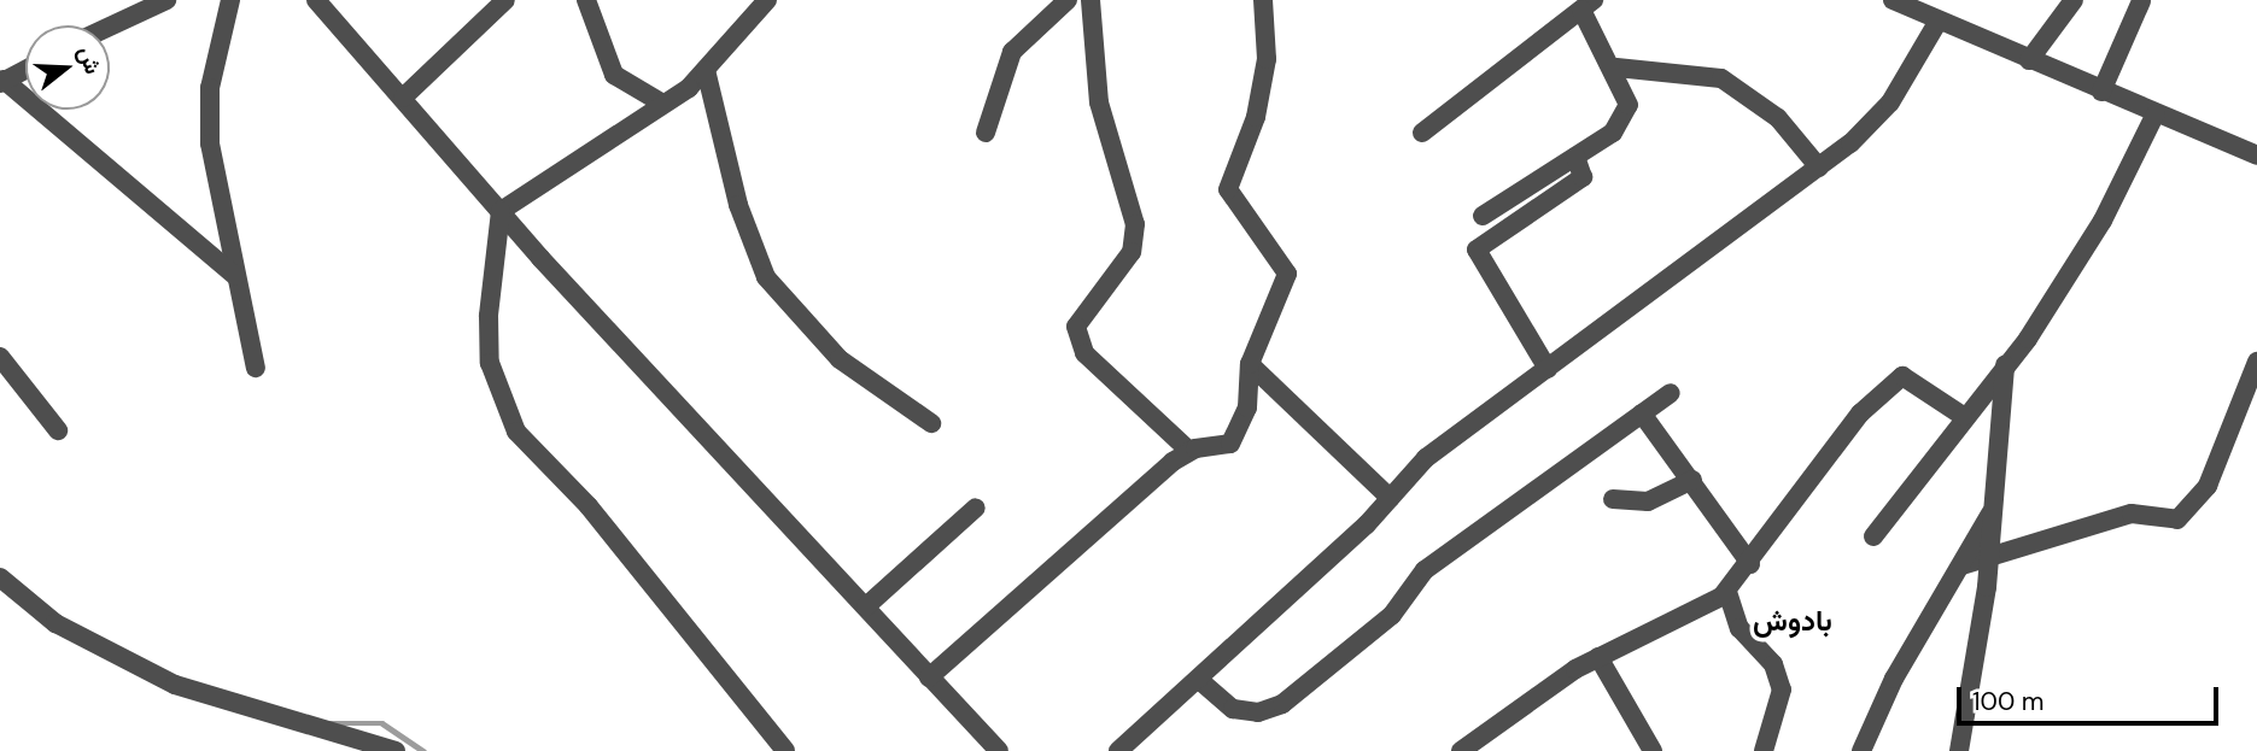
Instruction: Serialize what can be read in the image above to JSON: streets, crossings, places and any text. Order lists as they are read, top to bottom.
{
  "districts": ["بادوش"],
  "scale_bar": "100 m",
  "north": "right"
}
